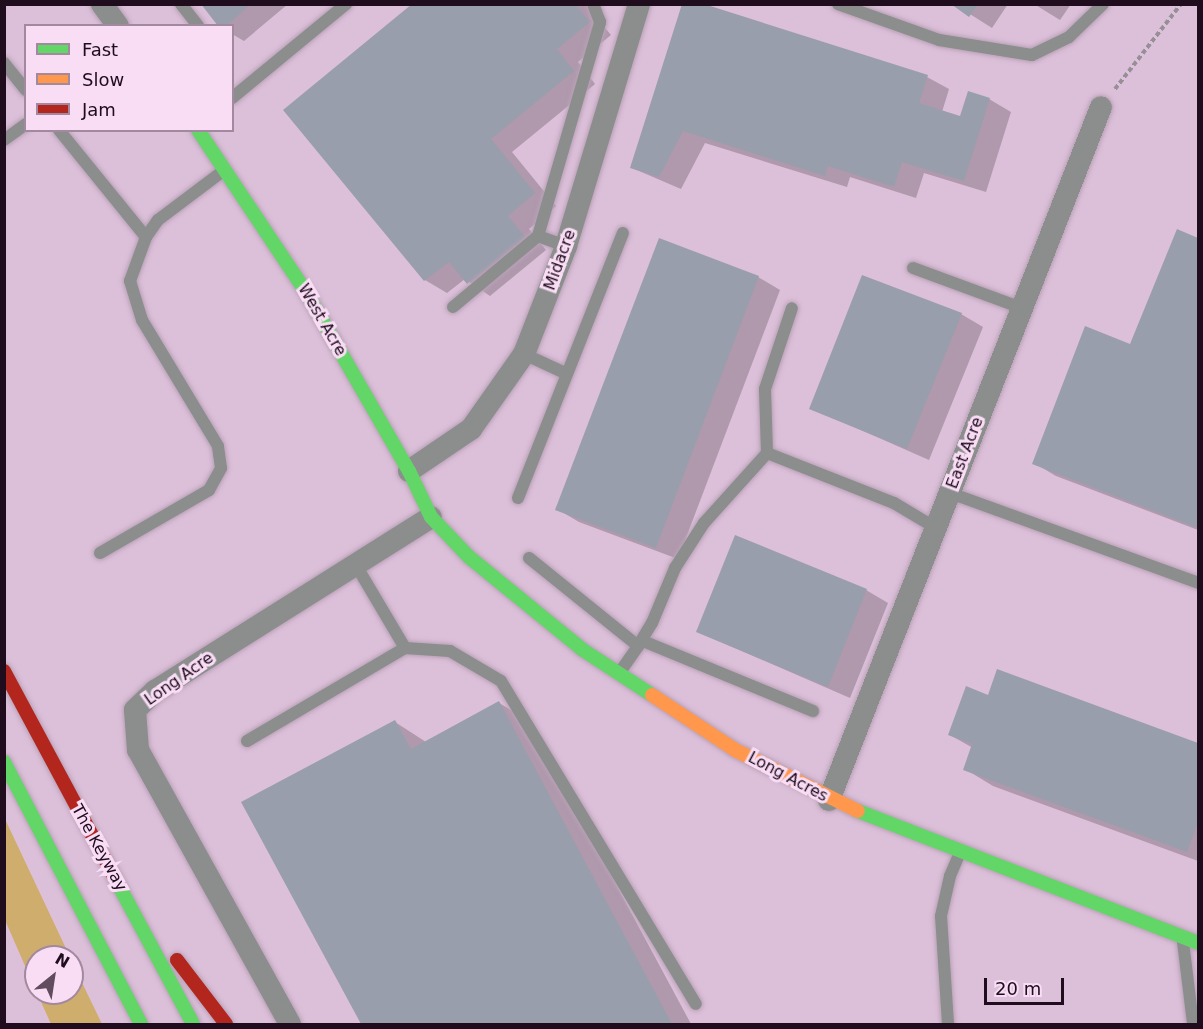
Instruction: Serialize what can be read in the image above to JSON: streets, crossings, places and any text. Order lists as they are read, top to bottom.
{
  "streets": {
    "main road": ["West Acre", "Long Acres", "The Keyway"],
    "street": ["Midacre", "East Acre", "Long Acre"]
  },
  "crossings": [
    ["Midacre", "West Acre"],
    ["West Acre", "Long Acre"],
    ["West Acre", "Long Acres"],
    ["East Acre", "Long Acres"],
    ["Long Acre", "Long Acres"]
  ],
  "legend": ["Fast", "Slow", "Jam"],
  "scale_bar": "20 m",
  "north": "top right"
}
